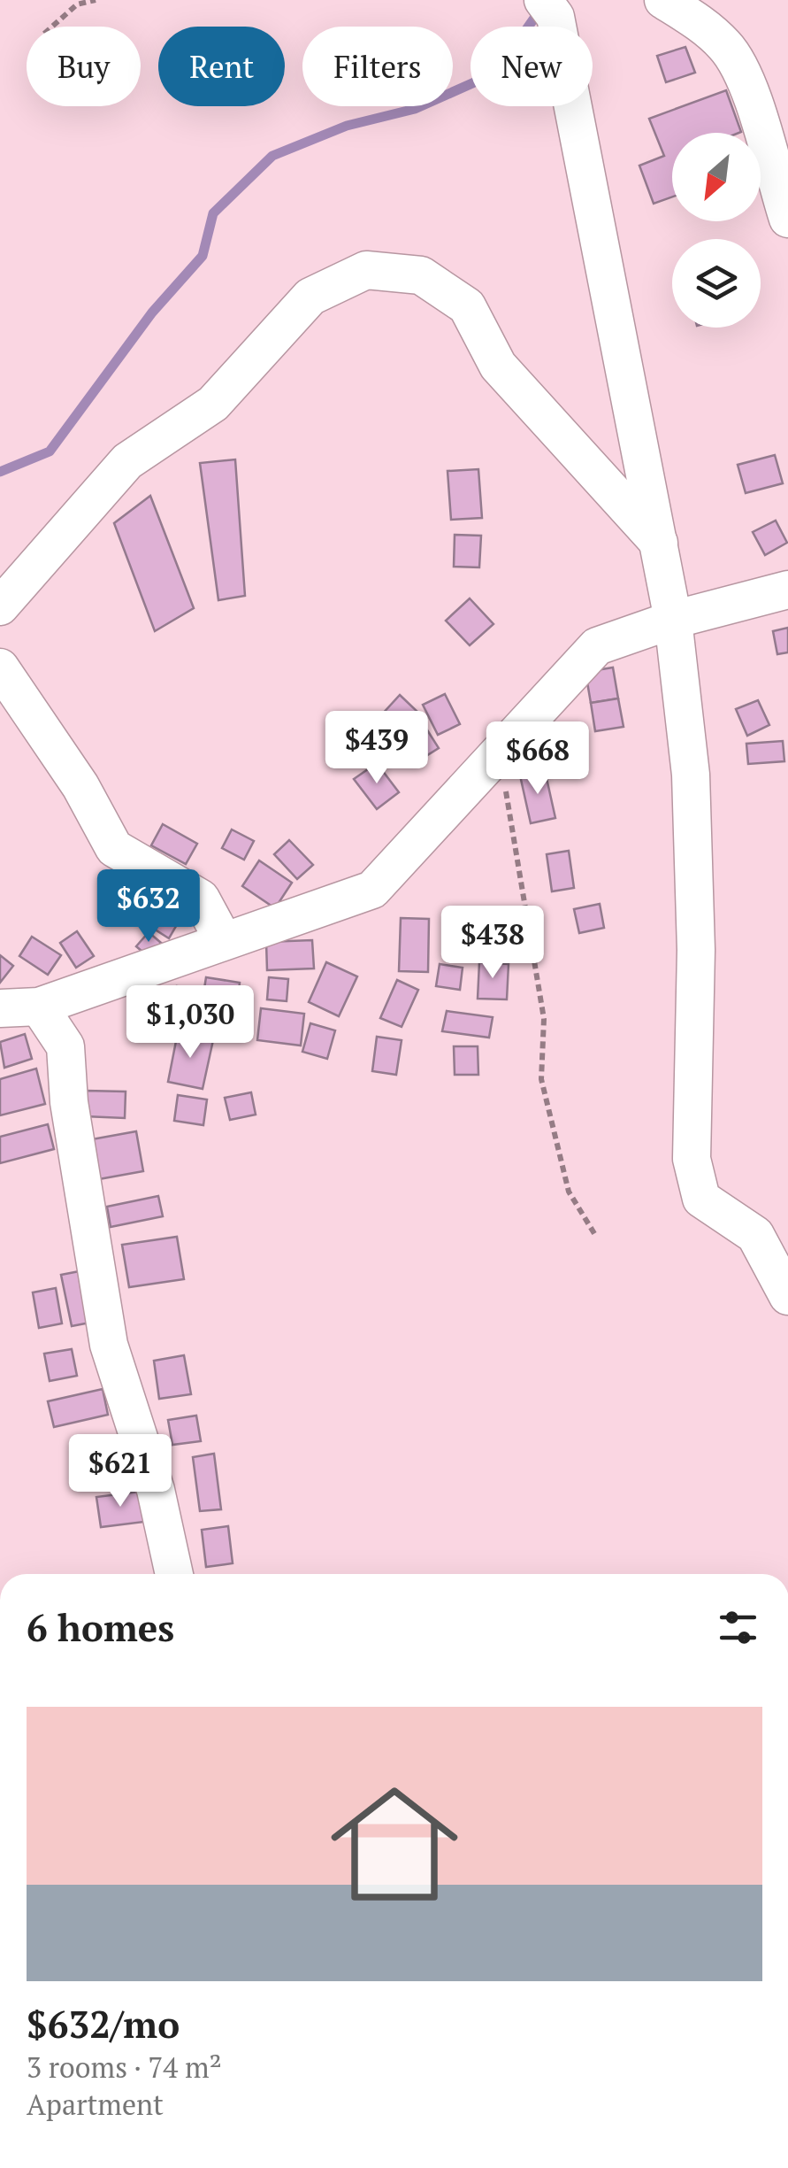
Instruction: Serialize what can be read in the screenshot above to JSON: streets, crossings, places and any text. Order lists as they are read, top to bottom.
{
  "north": "bottom left",
  "page": {
    "chip": [
      "Buy",
      "Rent",
      "Filters",
      "New"
    ],
    "price": [
      "$439",
      "$668",
      "$632",
      "$438",
      "$1,030",
      "$621"
    ],
    "heading": "6 homes",
    "list": [
      {
        "name": "$632/mo",
        "note": "3 rooms · 74 m² · Apartment"
      }
    ]
  }
}
